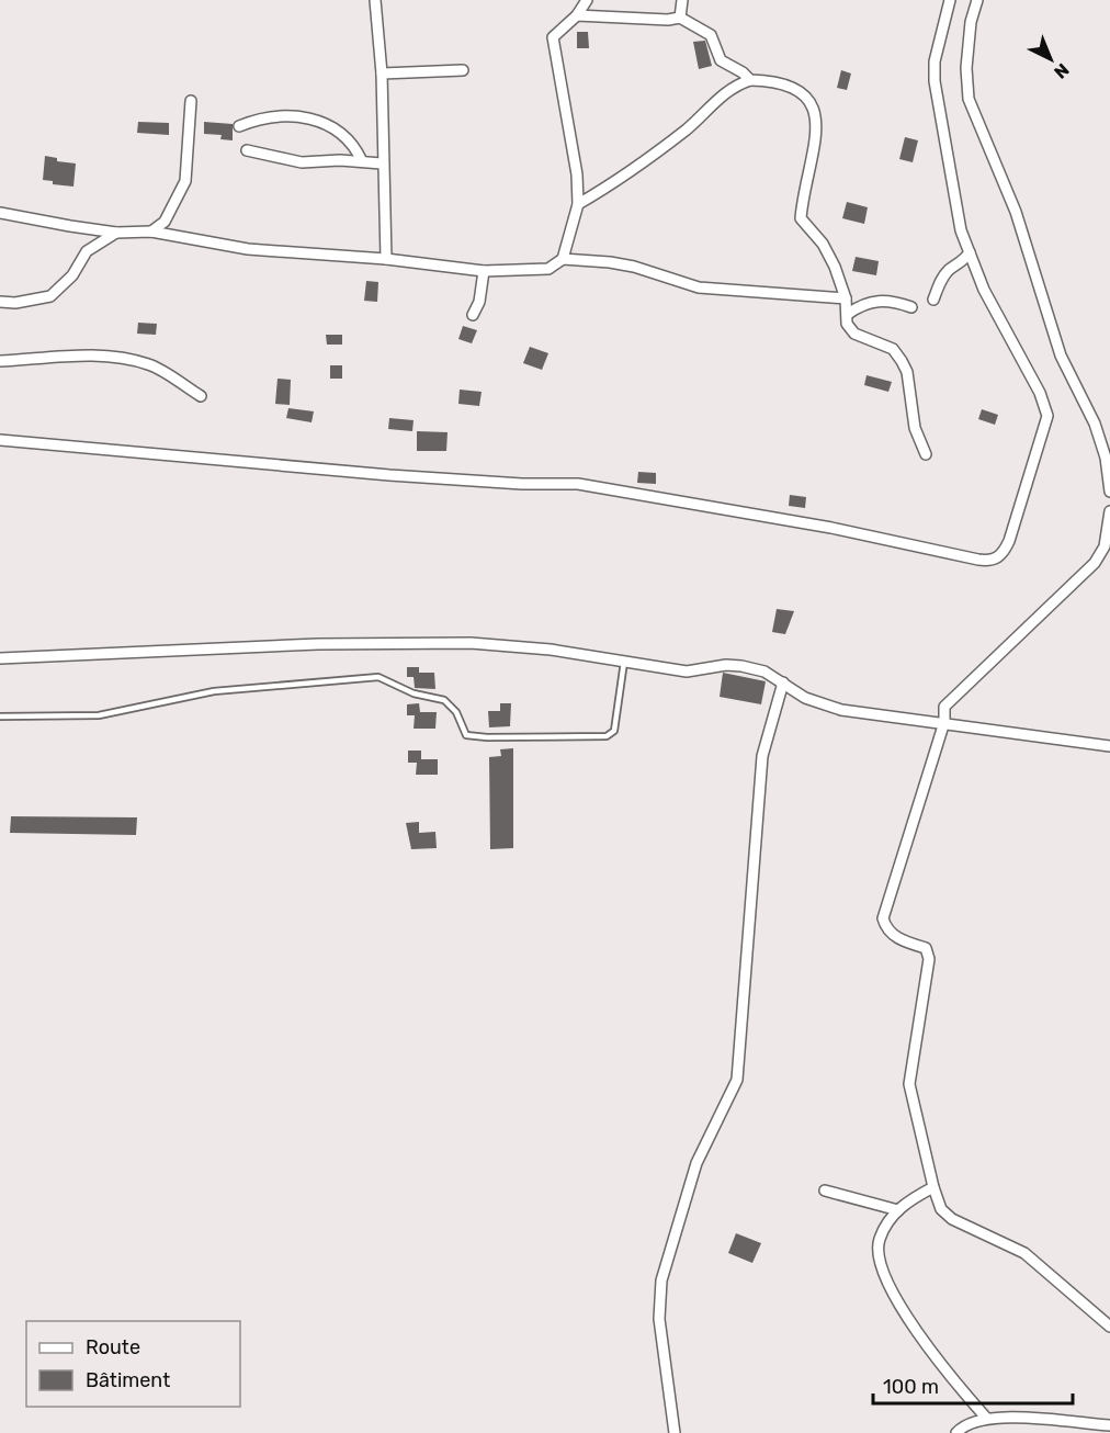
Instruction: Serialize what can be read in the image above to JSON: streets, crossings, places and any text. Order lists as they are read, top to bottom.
{
  "legend": ["Route", "Bâtiment"],
  "scale_bar": "100 m",
  "north": "bottom right"
}
